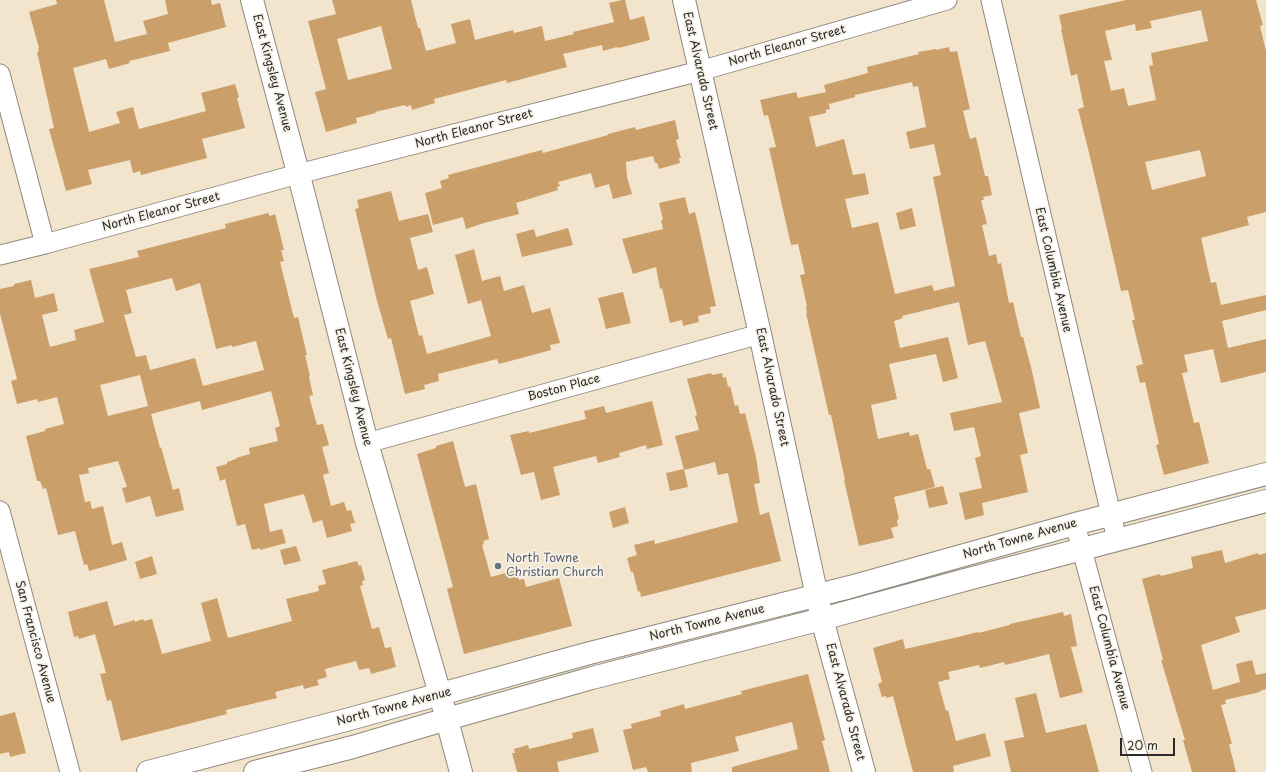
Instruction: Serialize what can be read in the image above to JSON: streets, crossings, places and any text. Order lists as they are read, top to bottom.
{
  "streets": {
    "main road": ["East Alvarado Street", "East Kingsley Avenue", "North Towne Avenue"],
    "street": [
      "North Eleanor Street",
      "East Columbia Avenue",
      "Boston Place",
      "San Francisco Avenue"
    ]
  },
  "crossings": [
    ["North Eleanor Street", "East Alvarado Street"],
    ["North Eleanor Street", "East Kingsley Avenue"],
    ["East Alvarado Street", "Boston Place"],
    ["East Alvarado Street", "North Towne Avenue"],
    ["East Kingsley Avenue", "Boston Place"],
    ["East Kingsley Avenue", "North Towne Avenue"],
    ["East Columbia Avenue", "North Towne Avenue"]
  ],
  "places": ["North Towne Christian Church"],
  "scale_bar": "20 m"
}
